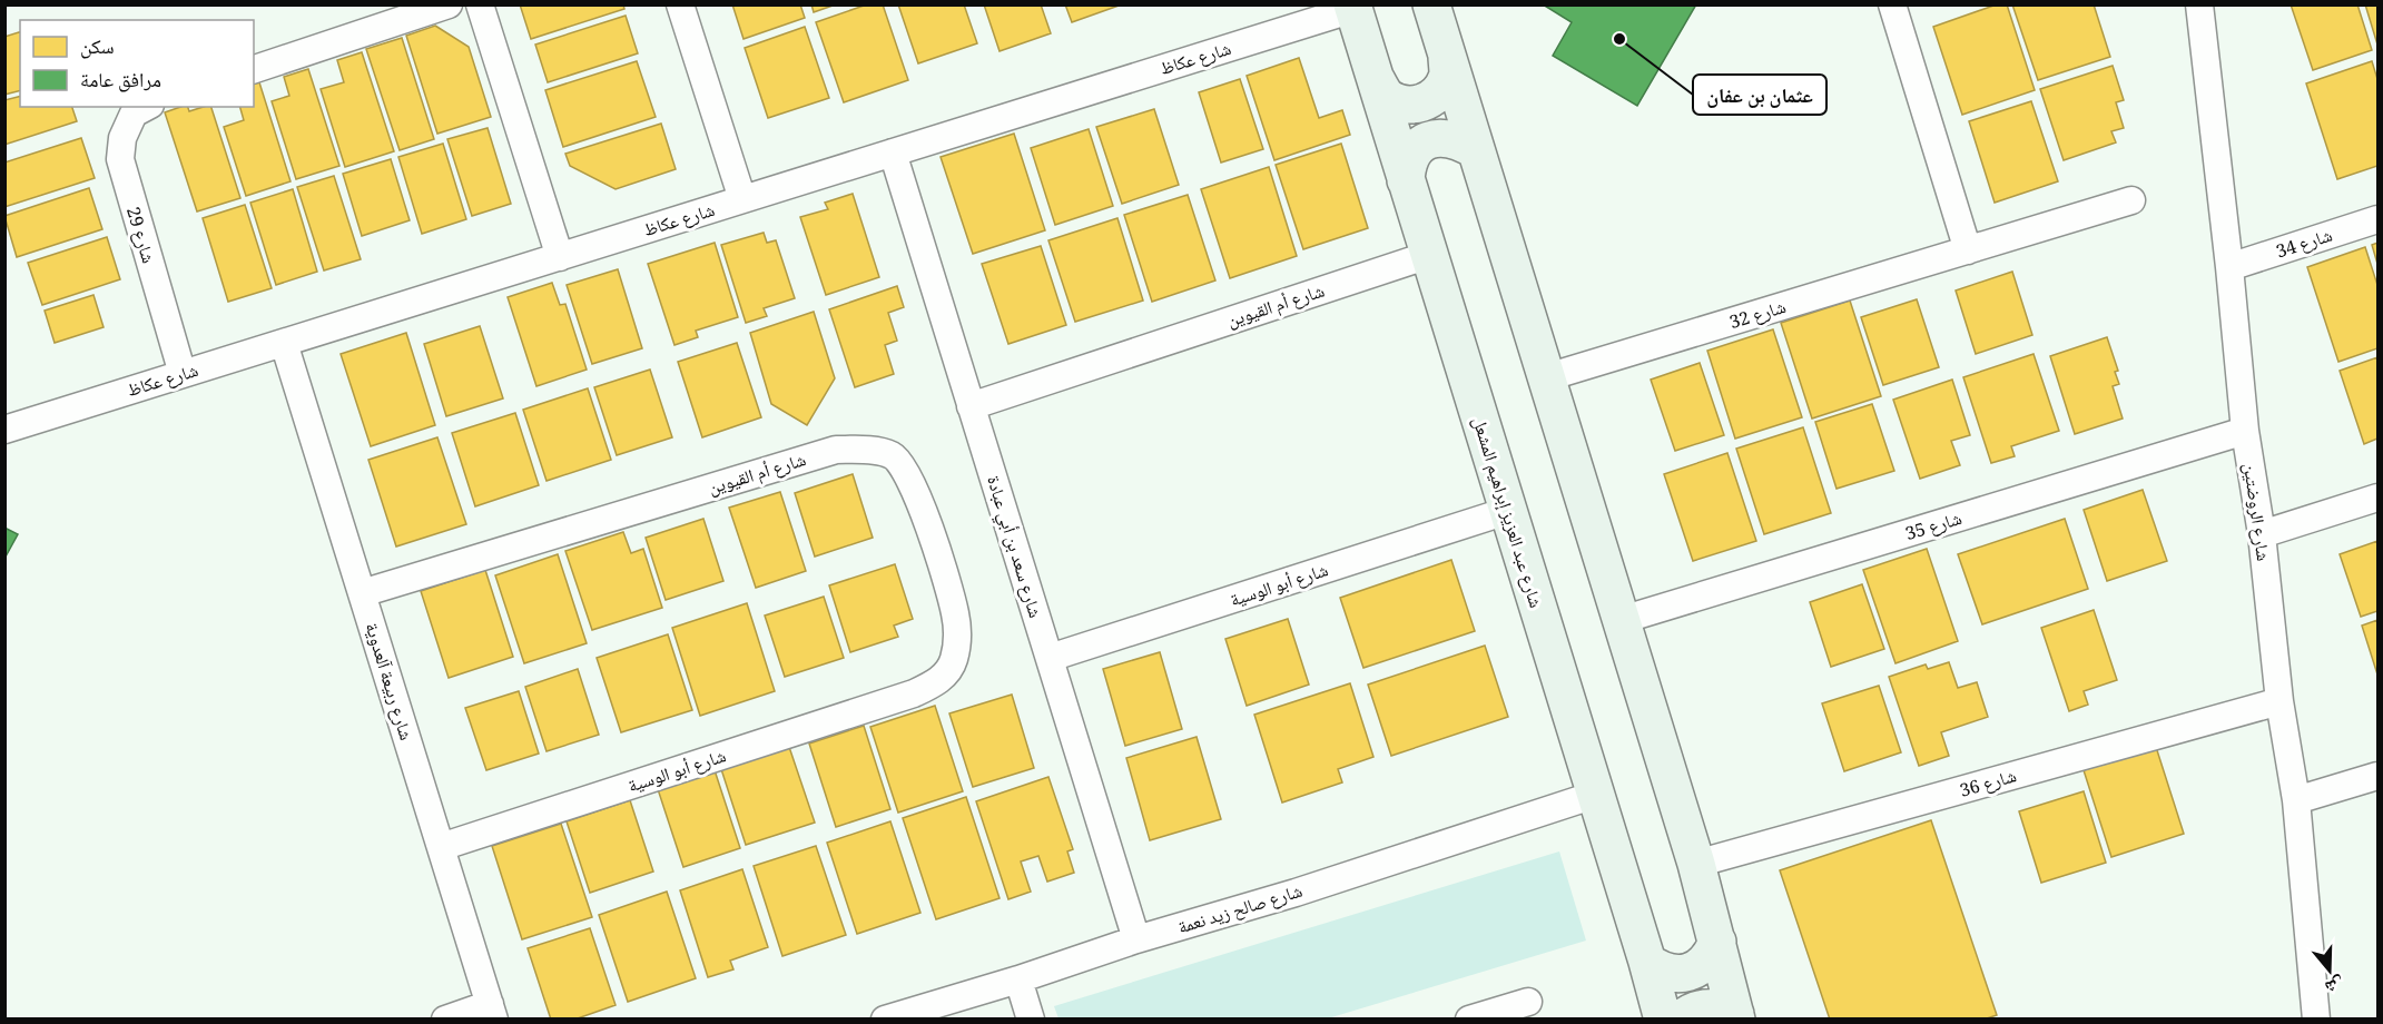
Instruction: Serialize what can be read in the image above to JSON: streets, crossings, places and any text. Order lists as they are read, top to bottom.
{
  "streets": {
    "main road": ["شارع عبد العزيز إبراهيم المشعل"],
    "street": [
      "شارع عكاظ",
      "شارع 29",
      "شارع 34",
      "شارع أم القيوين",
      "شارع 32",
      "شارع الروضتين",
      "شارع 35",
      "شارع سعد بن أبي عبادة",
      "شارع أبو الوسية",
      "شارع ربيعة آلعدوية",
      "شارع 36",
      "شارع صالح زيد نعمة"
    ]
  },
  "crossings": [
    ["شارع عكاظ", "شارع 29"],
    ["شارع عكاظ", "شارع عبد العزيز إبراهيم المشعل"],
    ["شارع عكاظ", "شارع سعد بن أبي عبادة"],
    ["شارع عكاظ", "شارع ربيعة آلعدوية"],
    ["شارع 34", "شارع الروضتين"],
    ["شارع أم القيوين", "شارع عبد العزيز إبراهيم المشعل"],
    ["شارع أم القيوين", "شارع سعد بن أبي عبادة"],
    ["شارع أم القيوين", "شارع أبو الوسية"],
    ["شارع أم القيوين", "شارع ربيعة آلعدوية"],
    ["شارع عبد العزيز إبراهيم المشعل", "شارع أبو الوسية"],
    ["شارع عبد العزيز إبراهيم المشعل", "شارع صالح زيد نعمة"],
    ["شارع الروضتين", "شارع 35"],
    ["شارع الروضتين", "شارع 36"],
    ["شارع سعد بن أبي عبادة", "شارع أبو الوسية"],
    ["شارع سعد بن أبي عبادة", "شارع صالح زيد نعمة"],
    ["شارع أبو الوسية", "شارع ربيعة آلعدوية"]
  ],
  "places": ["عثمان بن عفان"],
  "legend": ["سكن", "مرافق عامة"],
  "north": "bottom"
}
